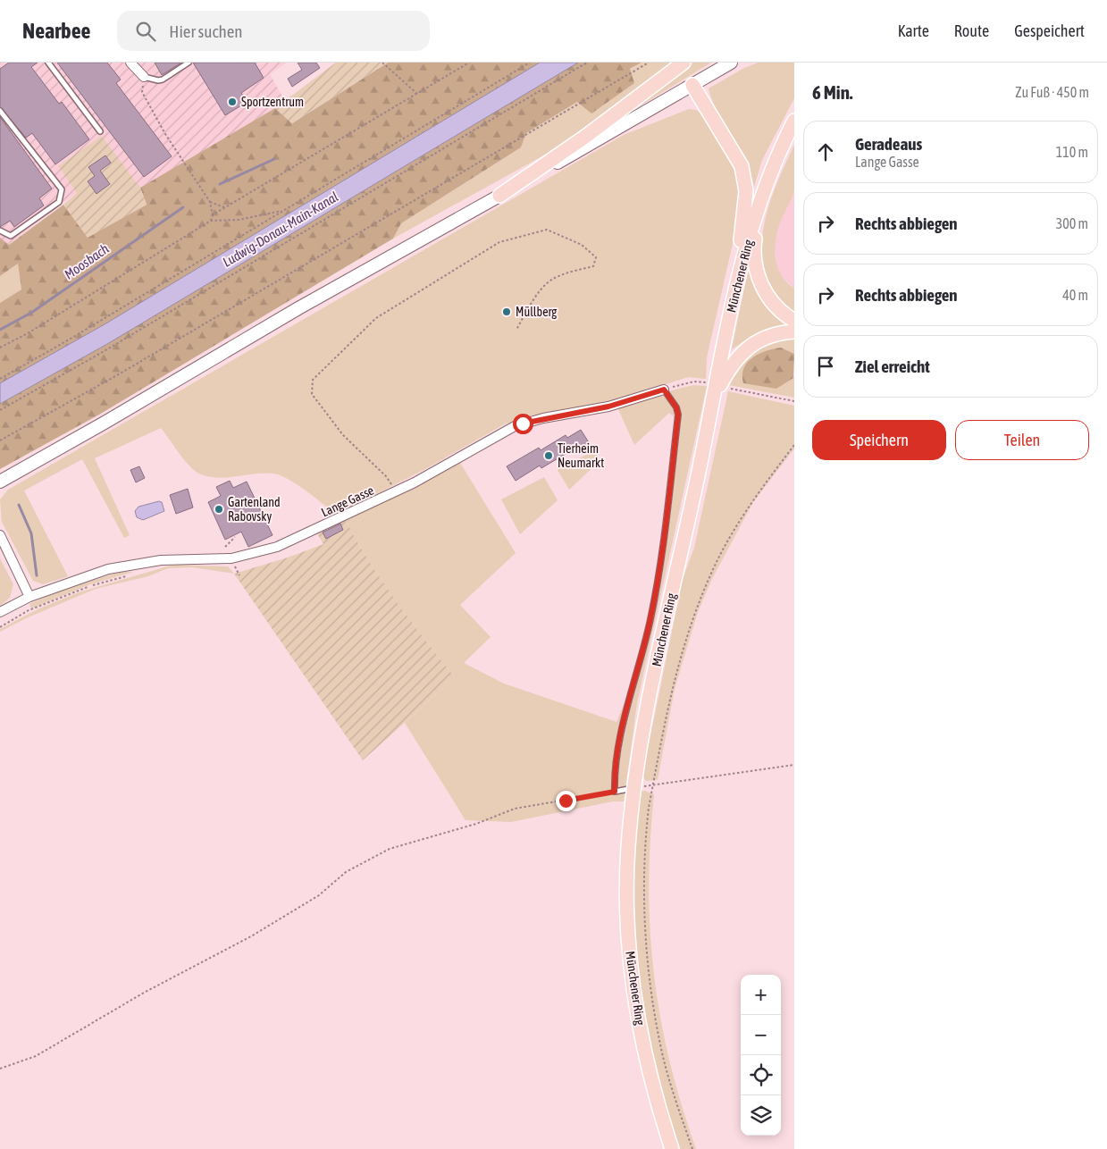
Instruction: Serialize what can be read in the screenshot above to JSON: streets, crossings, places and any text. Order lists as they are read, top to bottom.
{
  "streets": {
    "main road": ["Münchener Ring"],
    "street": ["Lange Gasse"]
  },
  "water": ["Ludwig-Donau-Main-Kanal", "Moosbach"],
  "places": [
    "Sportzentrum",
    "Müllberg",
    "Tierheim Neumarkt",
    "Gartenland Rabovsky"
  ],
  "page": {
    "header": "Nearbee",
    "search": "Hier suchen",
    "nav": ["Karte", "Route", "Gespeichert"],
    "heading": ["6 Min.", "Zu Fuß · 450 m"],
    "list": [
      ["Geradeaus", "Lange Gasse", "110 m"],
      ["Rechts abbiegen", "300 m"],
      ["Rechts abbiegen", "40 m"],
      "Ziel erreicht"
    ],
    "buttons": ["Speichern", "Teilen"],
    "map_buttons": ["+", "−"]
  }
}
